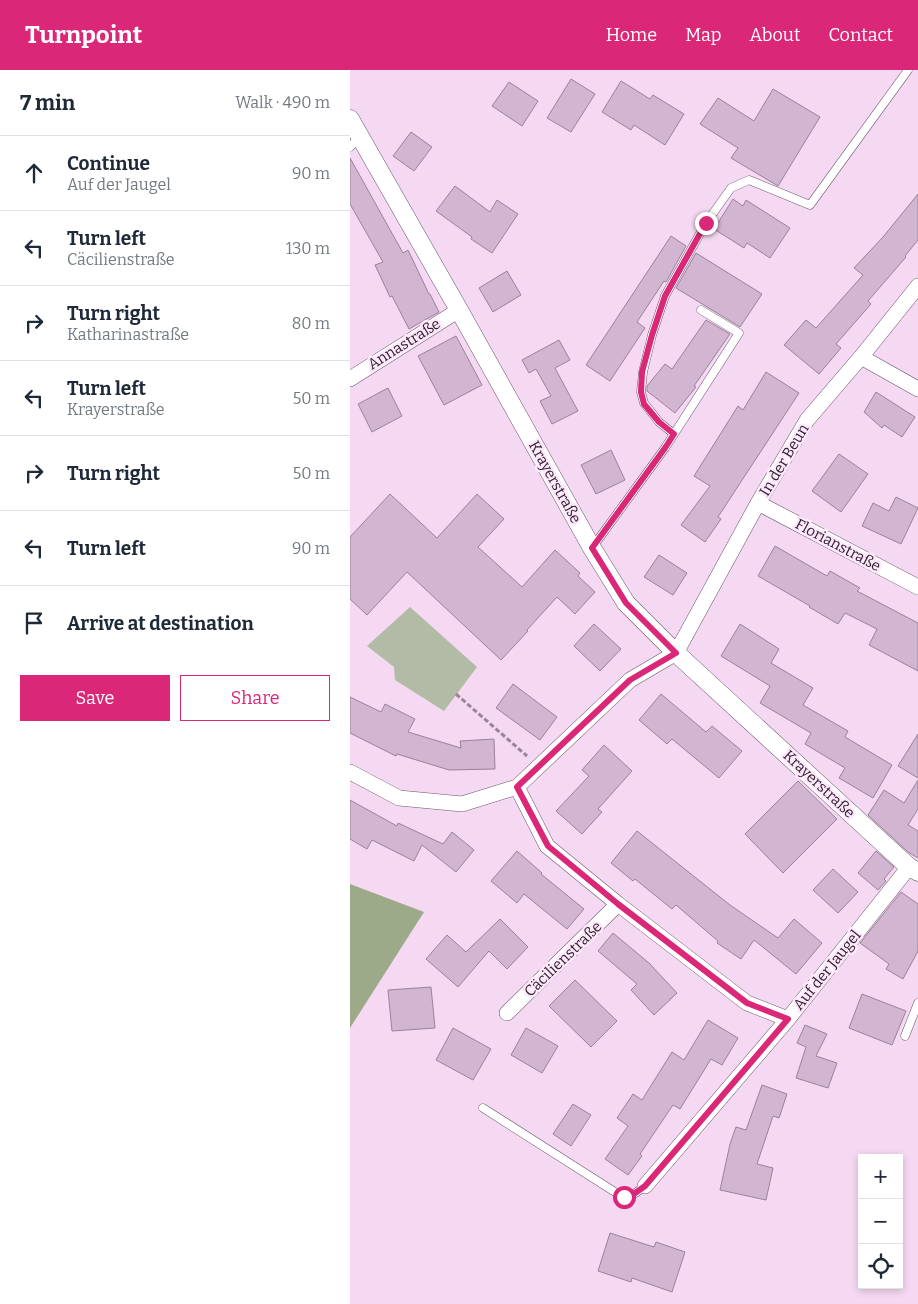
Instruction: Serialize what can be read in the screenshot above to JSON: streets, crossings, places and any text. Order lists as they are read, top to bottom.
{
  "streets": {
    "street": [
      "Annastraße",
      "In der Beun",
      "Krayerstraße",
      "Florianstraße",
      "Cäcilienstraße",
      "Auf der Jaugel"
    ]
  },
  "crossings": [
    ["Annastraße", "Krayerstraße"],
    ["In der Beun", "Krayerstraße"],
    ["In der Beun", "Florianstraße"],
    ["Krayerstraße", "Auf der Jaugel"]
  ],
  "page": {
    "header": "Turnpoint",
    "nav": [
      "Home",
      "Map",
      "About",
      "Contact"
    ],
    "heading": ["7 min", "Walk · 490 m"],
    "list": [
      ["Continue", "Auf der Jaugel", "90 m"],
      ["Turn left", "Cäcilienstraße", "130 m"],
      ["Turn right", "Katharinastraße", "80 m"],
      ["Turn left", "Krayerstraße", "50 m"],
      ["Turn right", "50 m"],
      ["Turn left", "90 m"],
      "Arrive at destination"
    ],
    "buttons": ["Save", "Share"],
    "map_buttons": ["+", "−"]
  }
}
